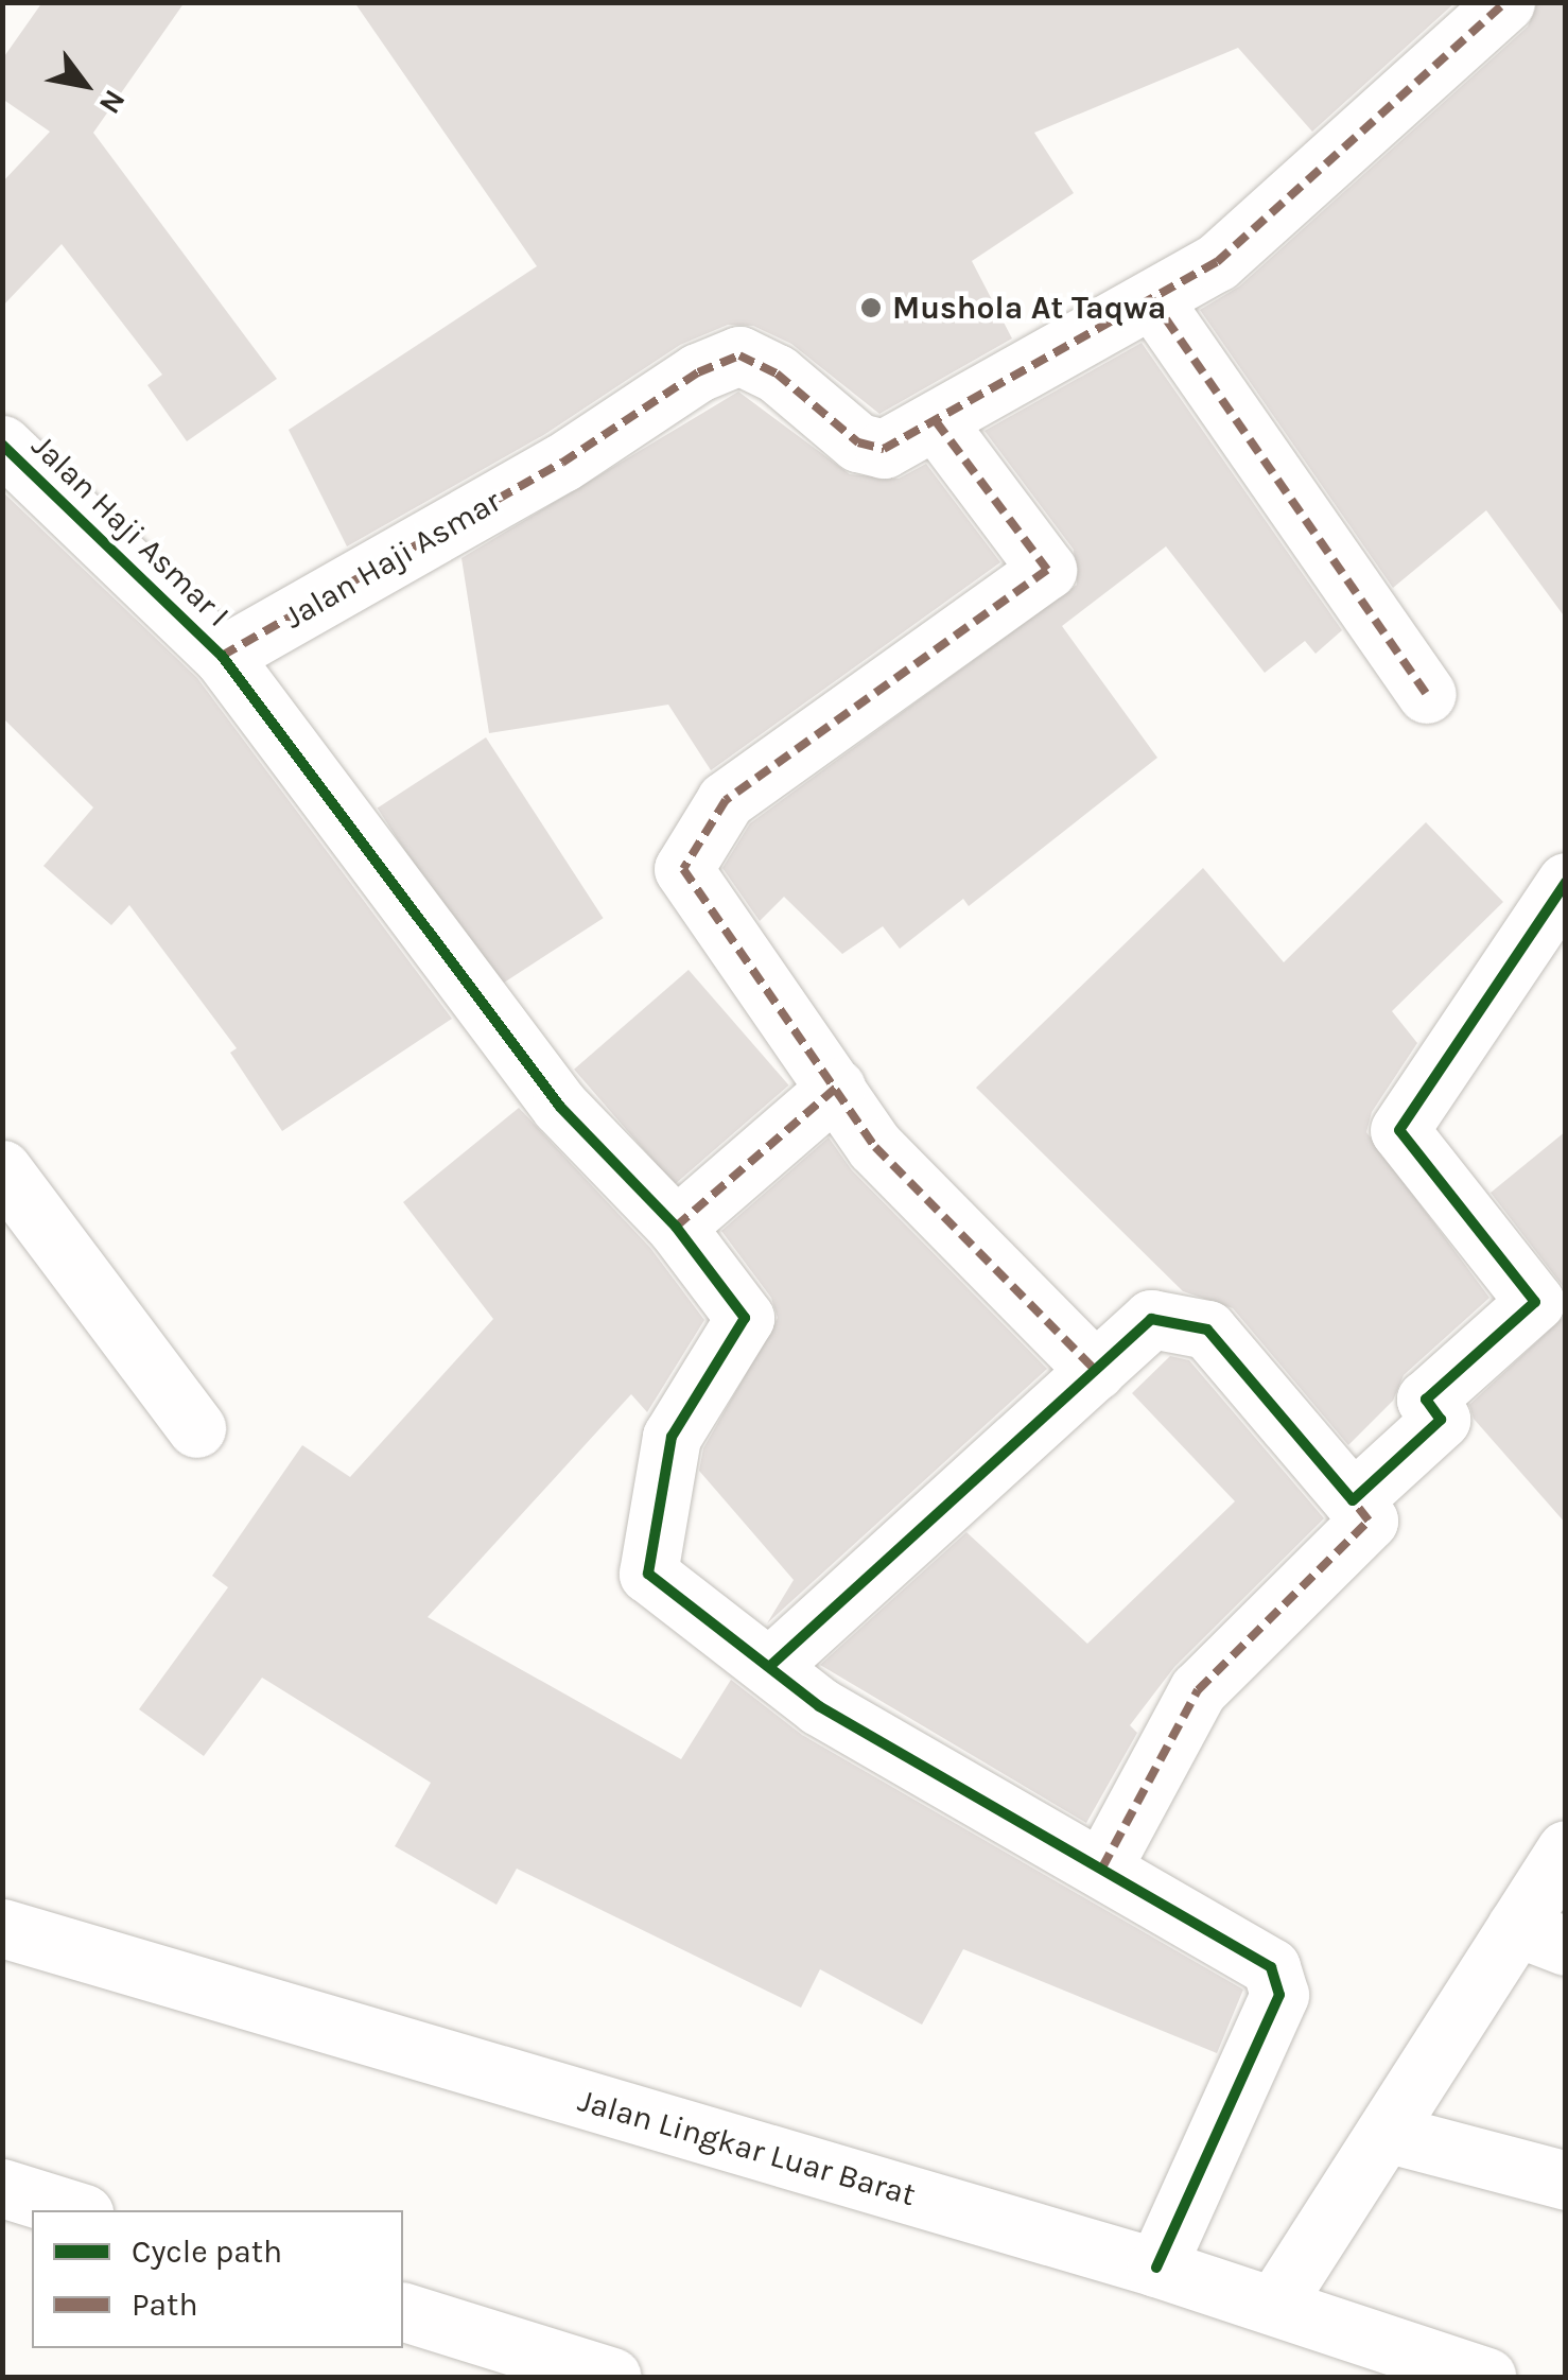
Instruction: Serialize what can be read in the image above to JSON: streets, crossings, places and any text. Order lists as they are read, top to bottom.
{
  "streets": {
    "main road": ["Jalan Haji Asmar I", "Jalan Haji Asmar", "Jalan Lingkar Luar Barat"]
  },
  "crossings": [
    ["Jalan Haji Asmar I", "Jalan Haji Asmar"]
  ],
  "places": ["Mushola At Taqwa"],
  "legend": ["Cycle path", "Path"],
  "north": "bottom right"
}
